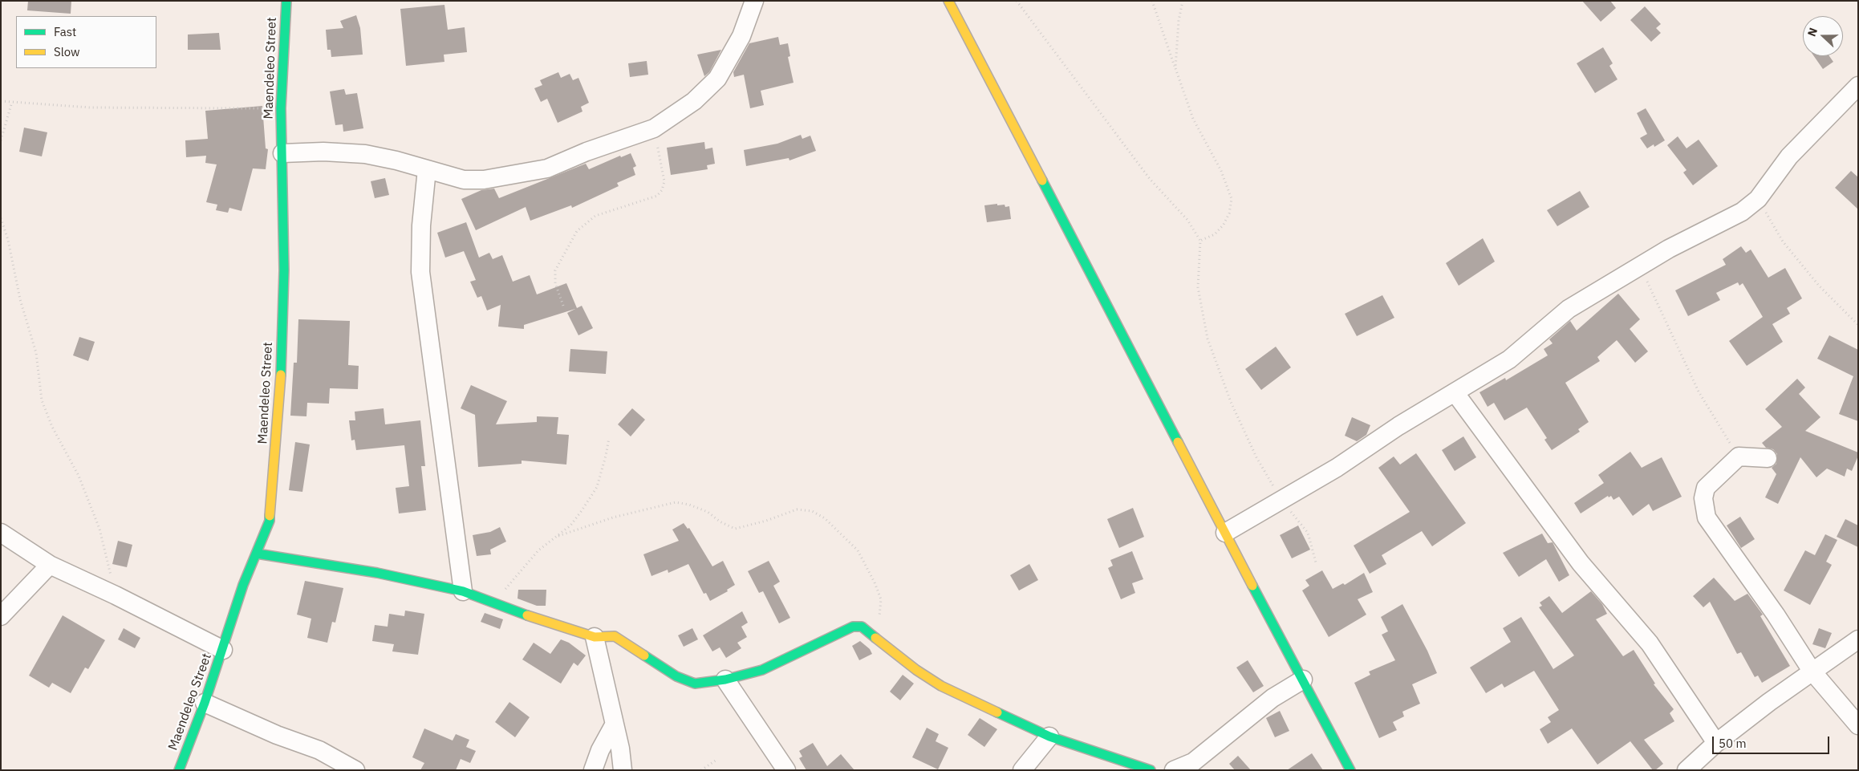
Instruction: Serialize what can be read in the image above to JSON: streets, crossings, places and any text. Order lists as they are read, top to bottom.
{
  "streets": {
    "street": ["Maendeleo Street"]
  },
  "legend": ["Fast", "Slow"],
  "scale_bar": "50 m",
  "north": "left"
}
